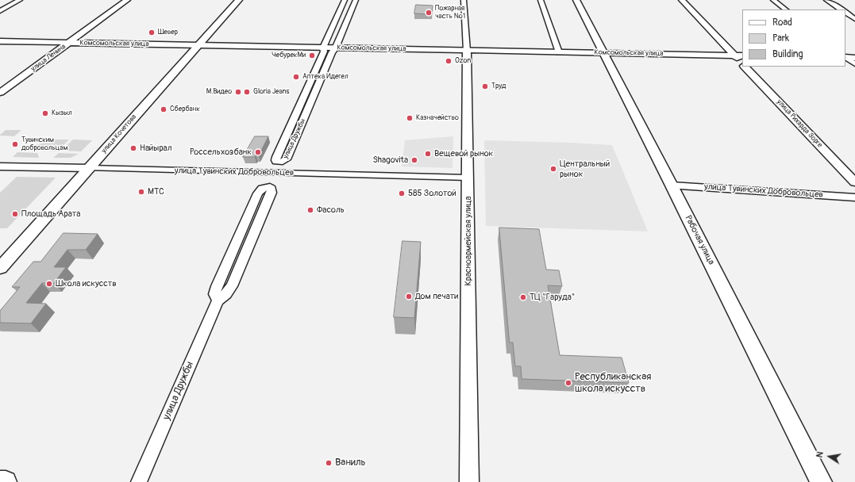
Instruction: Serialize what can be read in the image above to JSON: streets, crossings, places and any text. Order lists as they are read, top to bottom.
{
  "streets": {
    "main road": ["улица Кочетова", "Рабочая улица"],
    "street": [
      "Комсомольская улица",
      "улица Ленина",
      "улица Рихарда Зорге",
      "улица Дружбы",
      "улица Тувинских Добровольцев",
      "Красноармейская улица"
    ]
  },
  "crossings": [
    ["Комсомольская улица", "улица Ленина"],
    ["Комсомольская улица", "улица Рихарда Зорге"],
    ["Комсомольская улица", "улица Кочетова"],
    ["Комсомольская улица", "улица Дружбы"],
    ["Комсомольская улица", "Рабочая улица"],
    ["Комсомольская улица", "Красноармейская улица"],
    ["улица Кочетова", "улица Тувинских Добровольцев"],
    ["улица Тувинских Добровольцев", "Рабочая улица"],
    ["улица Тувинских Добровольцев", "Красноармейская улица"]
  ],
  "places": [
    "Пожарная часть №1",
    "Шевер",
    "ЧебурекМи",
    "Ozon",
    "Аптека Идегел",
    "Труд",
    "М.Видео",
    "Gloria Jeans",
    "Сбербанк",
    "Кызыл",
    "Казначейство",
    "Тувинским добровольцам",
    "Найырал",
    "Россельхозбанк",
    "Вещевой рынок",
    "Shagovita",
    "Центральный рынок",
    "МТС",
    "585 Золотой",
    "Фасоль",
    "Площадь Арата",
    "Школа искусств",
    "Дом печати",
    "ТЦ \"Гаруда\"",
    "Республиканская школа искусств",
    "Ваниль"
  ],
  "legend": ["Road", "Park", "Building"],
  "north": "left"
}
